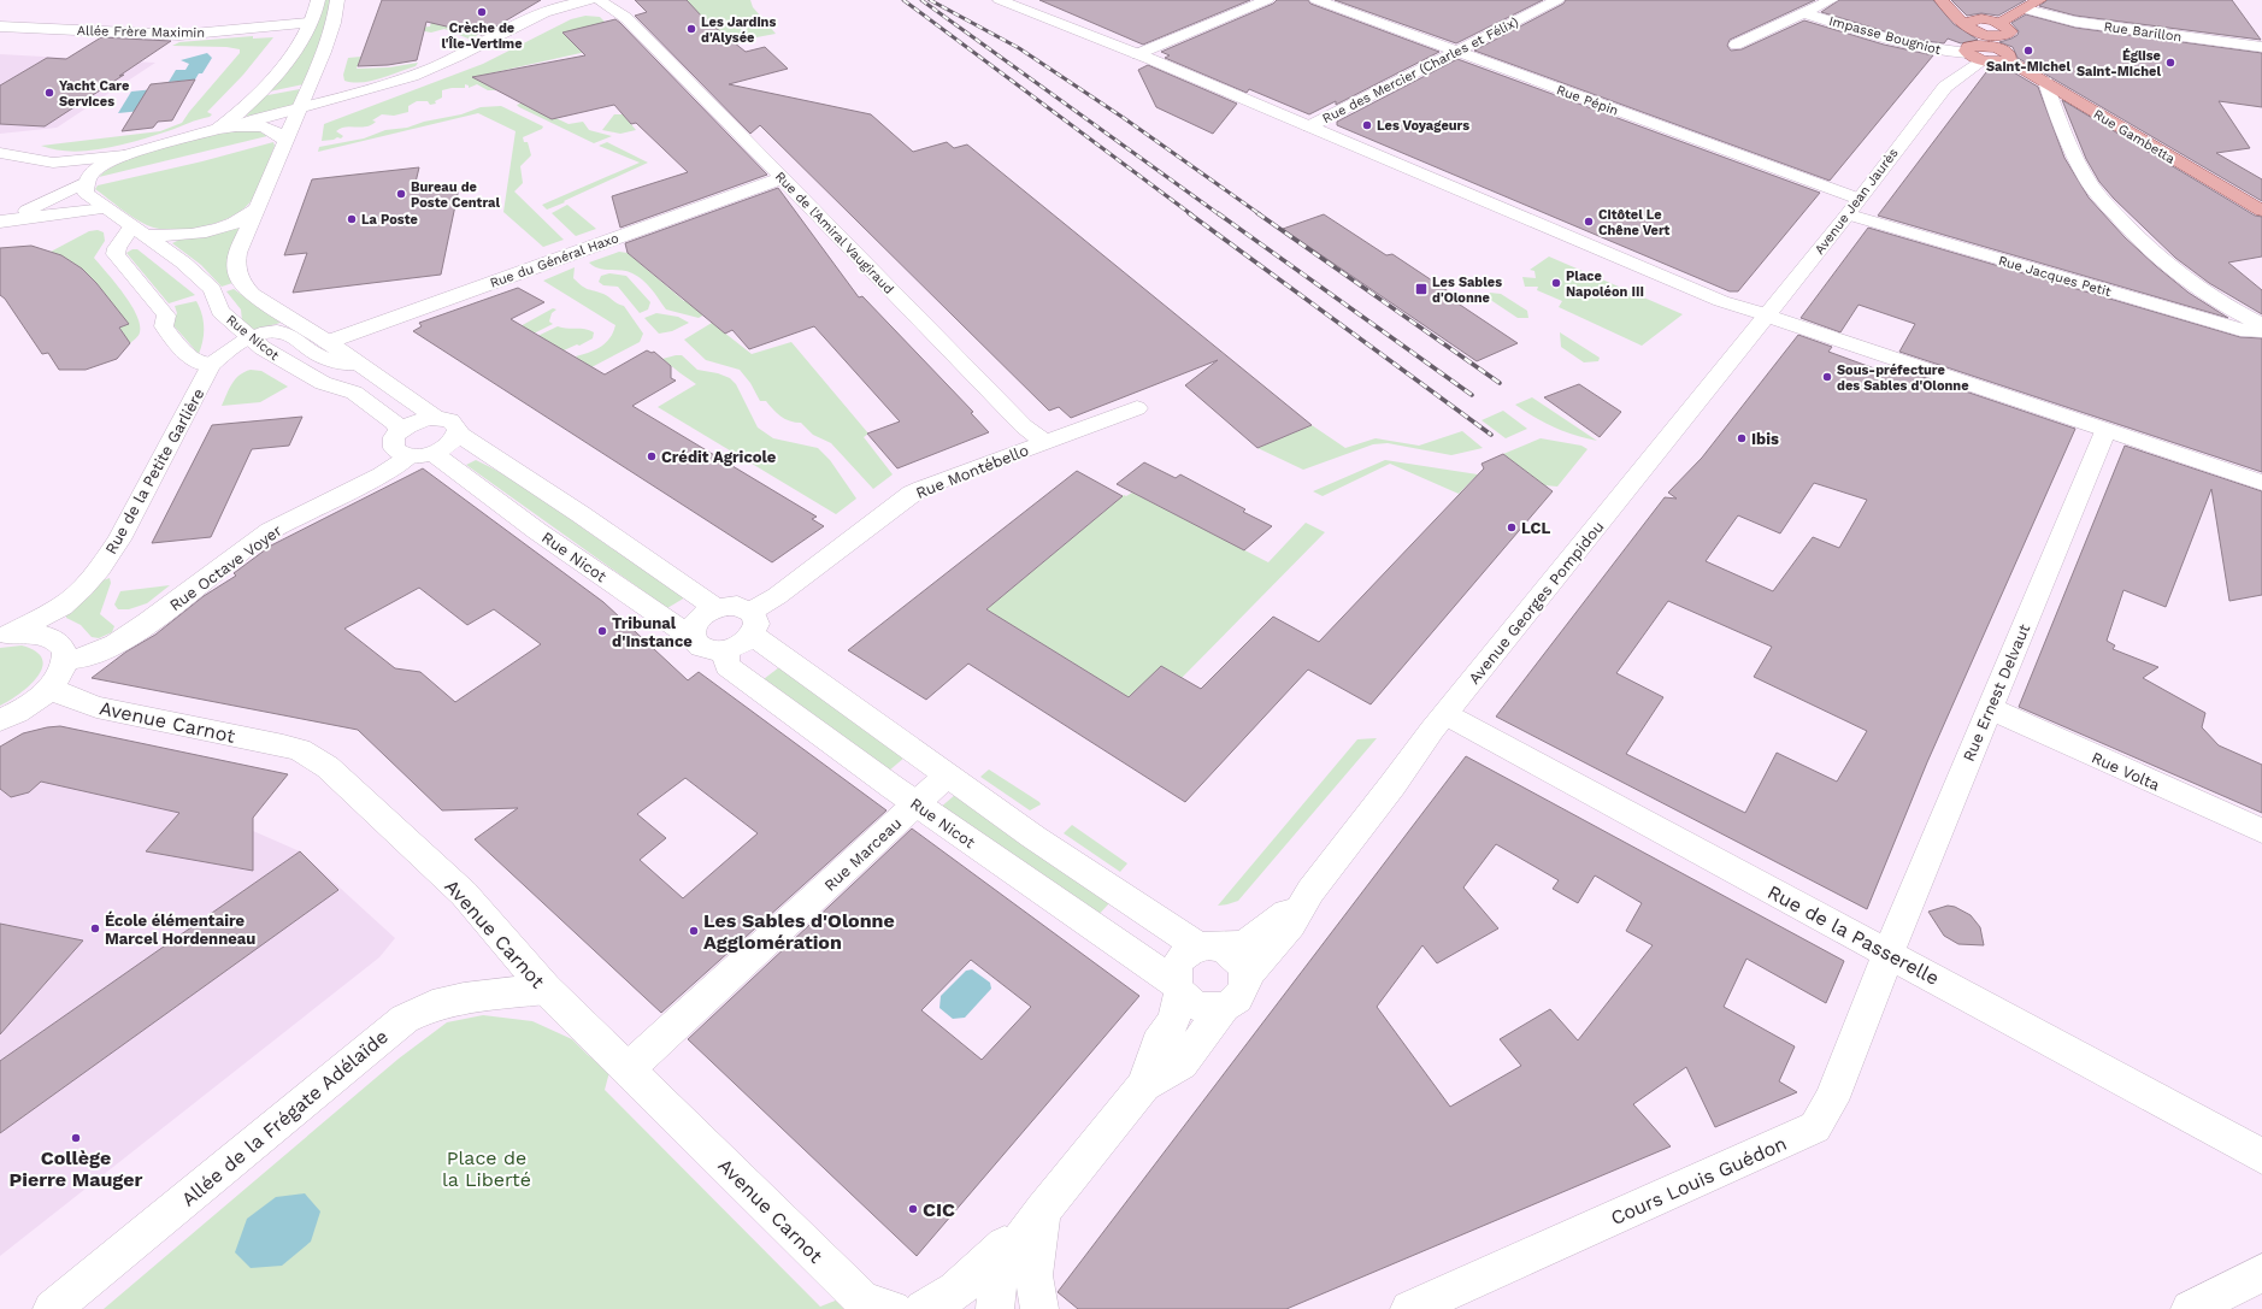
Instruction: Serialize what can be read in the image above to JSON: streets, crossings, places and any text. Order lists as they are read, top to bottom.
{
  "streets": {
    "main road": ["Rue Gambetta"],
    "street": [
      "Allée Frère Maximin",
      "Rue Barillon",
      "Impasse Bougniot",
      "Rue des Mercier (Charles et Félix)",
      "Rue Pépin",
      "Avenue Jean Jaurès",
      "Rue de l'Amiral Vaugiraud",
      "Rue du Général Haxo",
      "Rue Jacques Petit",
      "Rue Nicot",
      "Rue de la Petite Garlière",
      "Rue Montébello",
      "Rue Octave Voyer",
      "Avenue Georges Pompidou",
      "Rue Ernest Delvaut",
      "Avenue Carnot",
      "Rue Volta",
      "Rue Marceau",
      "Rue de la Passerelle",
      "Allée de la Frégate Adélaïde",
      "Cours Louis Guédon"
    ]
  },
  "crossings": [
    ["Impasse Bougniot", "Avenue Jean Jaurès"],
    ["Rue des Mercier (Charles et Félix)", "Rue Pépin"],
    ["Rue Pépin", "Avenue Jean Jaurès"],
    ["Rue Pépin", "Rue Jacques Petit"],
    ["Avenue Jean Jaurès", "Rue Jacques Petit"],
    ["Avenue Jean Jaurès", "Avenue Georges Pompidou"],
    ["Rue de l'Amiral Vaugiraud", "Rue du Général Haxo"],
    ["Rue de l'Amiral Vaugiraud", "Rue Montébello"],
    ["Rue Nicot", "Rue de la Petite Garlière"],
    ["Rue Nicot", "Rue Montébello"],
    ["Rue Nicot", "Rue Octave Voyer"],
    ["Rue Nicot", "Avenue Georges Pompidou"],
    ["Rue Nicot", "Rue Marceau"],
    ["Avenue Georges Pompidou", "Rue de la Passerelle"],
    ["Rue Ernest Delvaut", "Rue Volta"],
    ["Rue Ernest Delvaut", "Rue de la Passerelle"],
    ["Rue Ernest Delvaut", "Cours Louis Guédon"],
    ["Avenue Carnot", "Rue Marceau"],
    ["Avenue Carnot", "Allée de la Frégate Adélaïde"],
    ["Rue de la Passerelle", "Cours Louis Guédon"]
  ],
  "parks": ["Place de la Liberté"],
  "places": {
    "other": [
      "Crèche de l'Île-Vertime",
      "Les Jardins d'Alysée",
      "Saint-Michel",
      "Église Saint-Michel",
      "Yacht Care Services",
      "Les Voyageurs",
      "Bureau de Poste Central",
      "La Poste",
      "Citôtel Le Chêne Vert",
      "Place Napoléon III",
      "Sous-préfecture des Sables d'Olonne",
      "Ibis",
      "Crédit Agricole",
      "LCL",
      "Tribunal d'Instance",
      "École élémentaire Marcel Hordenneau",
      "Les Sables d'Olonne Agglomération",
      "Collège Pierre Mauger",
      "CIC"
    ],
    "transit": ["Les Sables d'Olonne"]
  }
}
